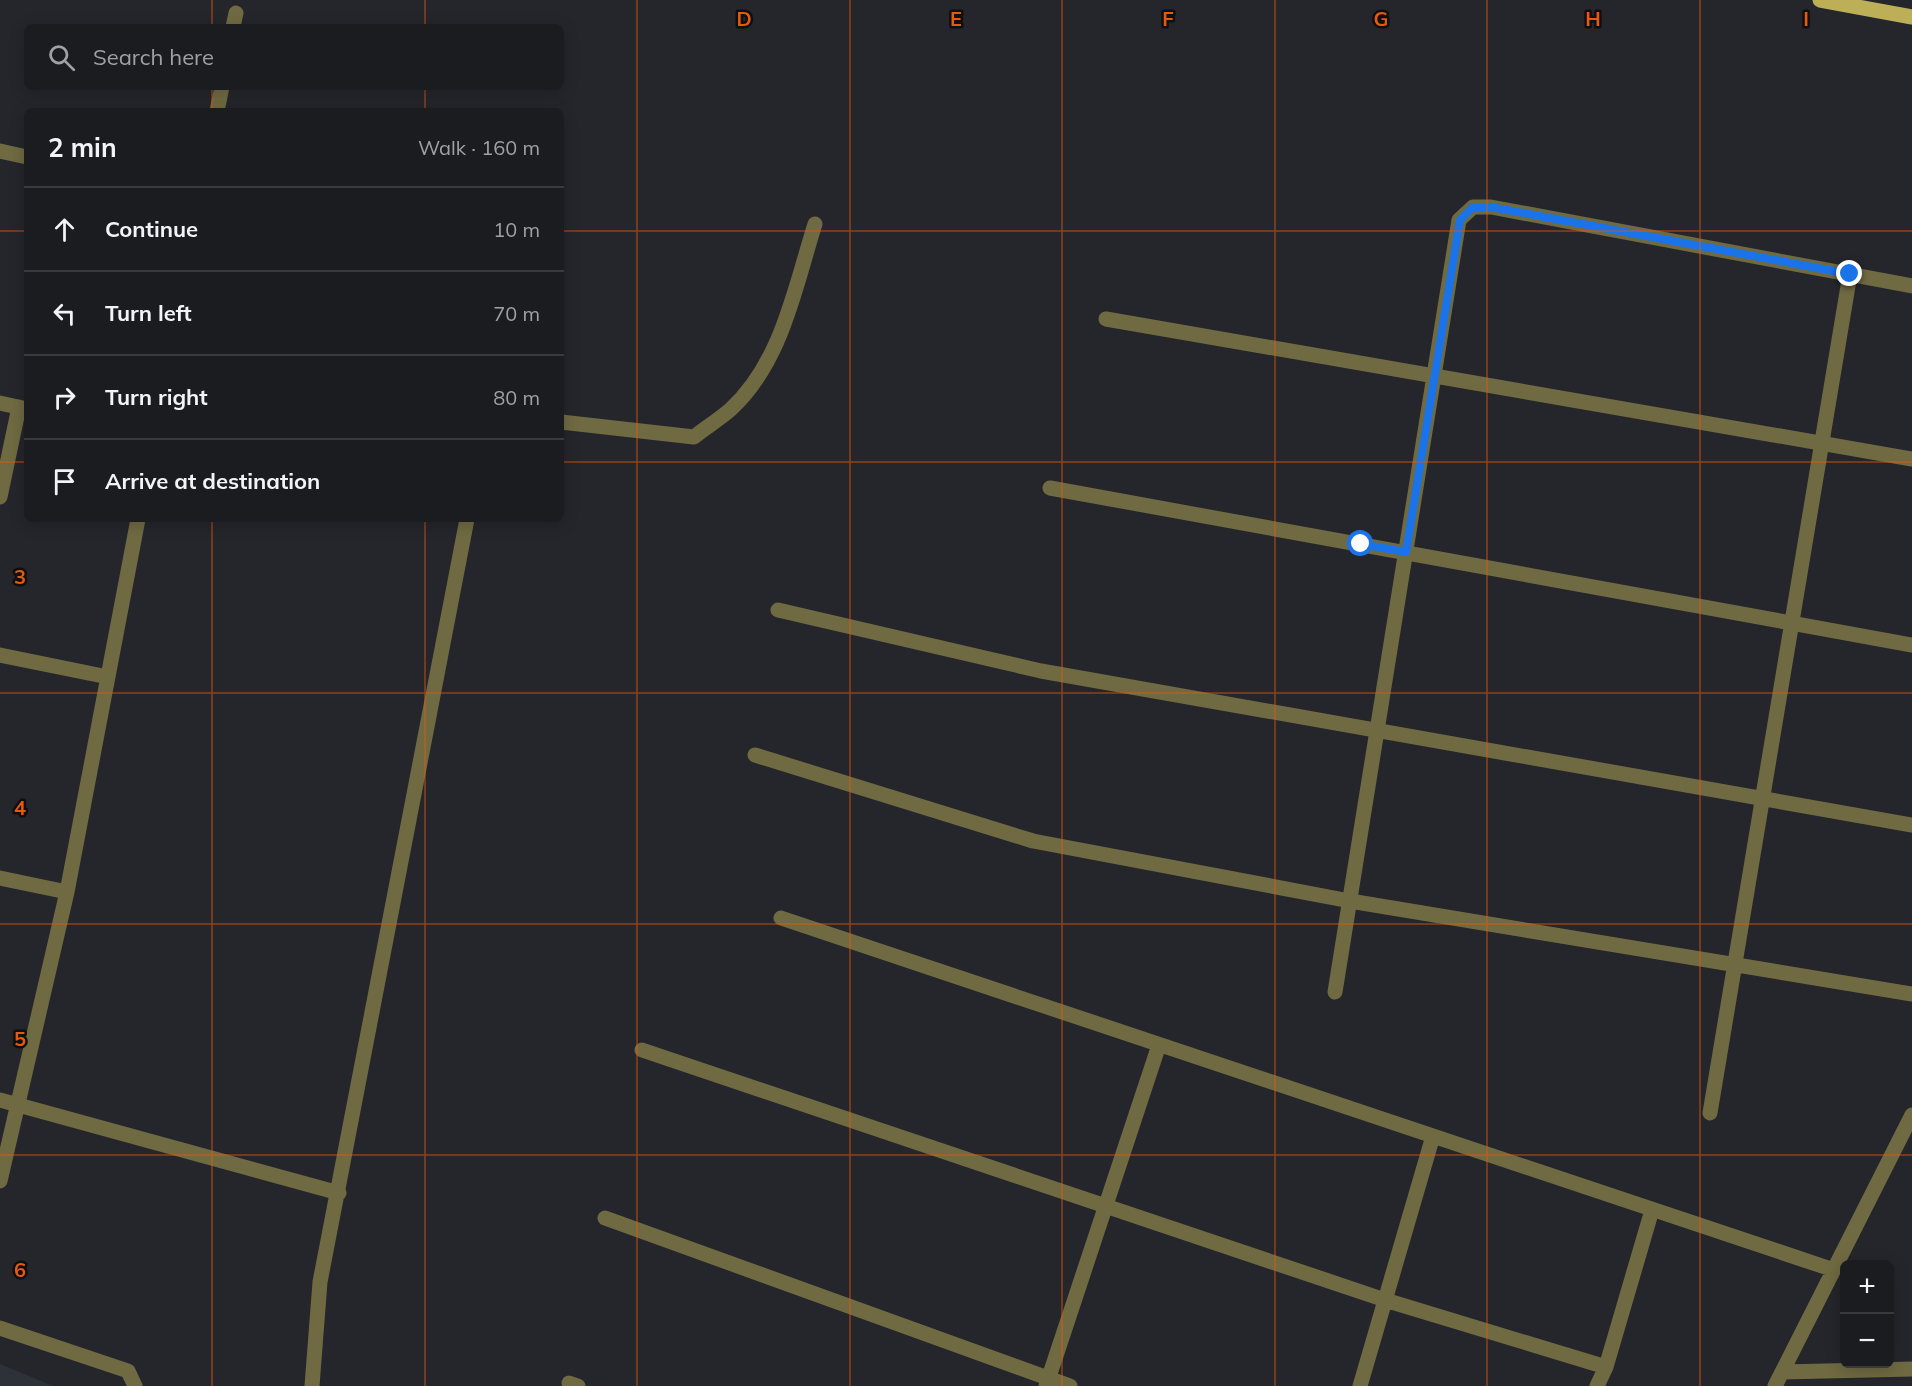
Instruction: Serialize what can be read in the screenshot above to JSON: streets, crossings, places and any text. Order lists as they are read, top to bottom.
{
  "page": {
    "search": "Search here",
    "heading": ["2 min", "Walk · 160 m"],
    "list": [
      ["Continue", "10 m"],
      ["Turn left", "70 m"],
      ["Turn right", "80 m"],
      "Arrive at destination"
    ],
    "map_buttons": ["+", "−"]
  },
  "grid": {
    "columns": [
      "D",
      "E",
      "F",
      "G",
      "H",
      "I"
    ],
    "rows": [
      "3",
      "4",
      "5",
      "6"
    ]
  }
}
